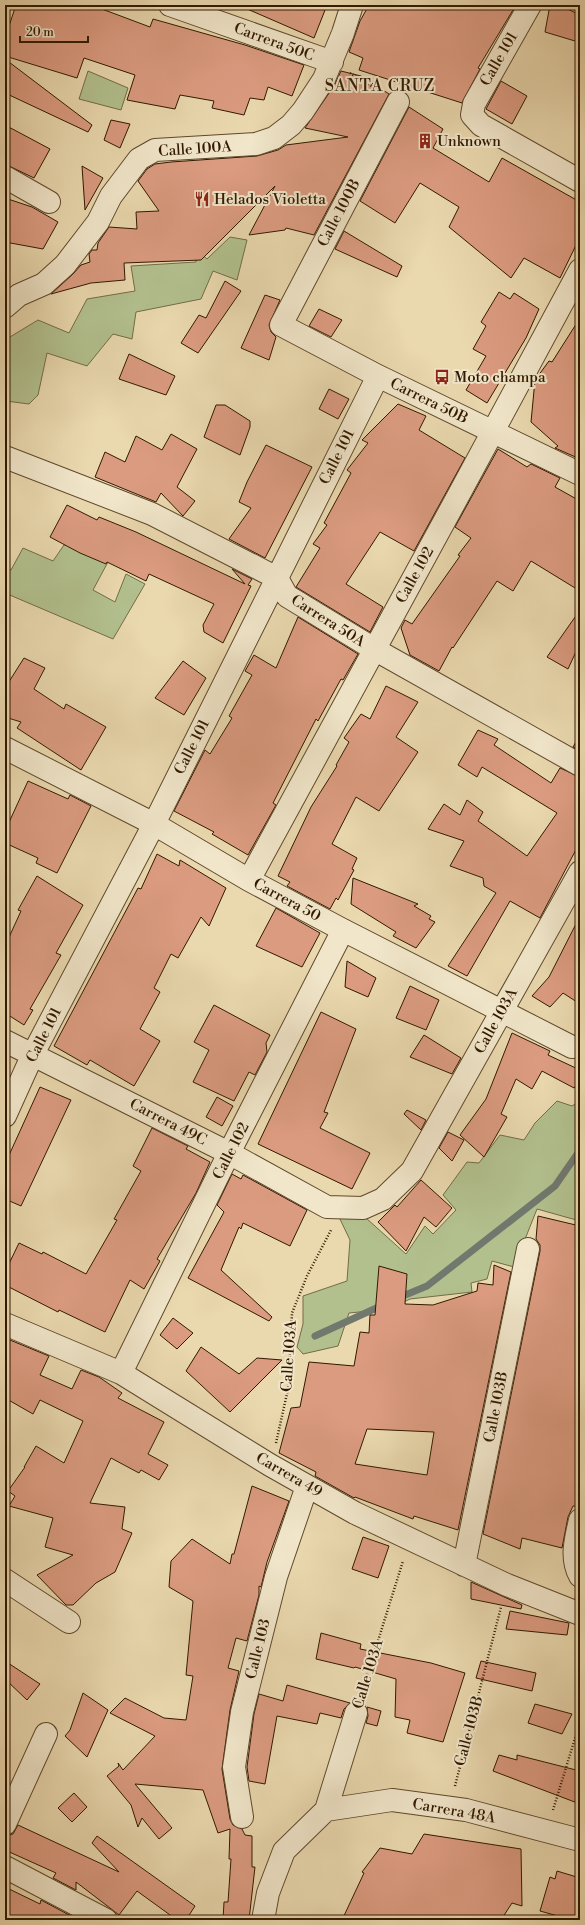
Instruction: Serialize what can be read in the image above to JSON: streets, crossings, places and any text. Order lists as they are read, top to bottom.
{
  "streets": {
    "street": [
      "Carrera 50C",
      "Calle 101",
      "Calle 100A",
      "Calle 100B",
      "Carrera 50B",
      "Calle 102",
      "Carrera 50A",
      "Carrera 50",
      "Calle 103A",
      "Carrera 49C",
      "Calle 103B",
      "Carrera 49",
      "Calle 103",
      "Carrera 48A"
    ]
  },
  "crossings": [
    ["Carrera 50C", "Calle 100A"],
    ["Calle 101", "Carrera 50B"],
    ["Calle 101", "Carrera 50A"],
    ["Calle 101", "Carrera 50"],
    ["Calle 101", "Carrera 49C"],
    ["Calle 100B", "Carrera 50B"],
    ["Carrera 50B", "Calle 102"],
    ["Calle 102", "Carrera 50A"],
    ["Calle 102", "Carrera 50"],
    ["Calle 102", "Carrera 49C"],
    ["Calle 102", "Carrera 49"],
    ["Carrera 50", "Calle 103A"],
    ["Calle 103A", "Carrera 49C"],
    ["Calle 103A", "Carrera 49"],
    ["Calle 103A", "Carrera 48A"],
    ["Calle 103B", "Carrera 49"],
    ["Calle 103B", "Carrera 48A"],
    ["Carrera 49", "Calle 103"]
  ],
  "districts": ["SANTA CRUZ"],
  "places": {
    "building": ["Unknown"],
    "restaurant": ["Helados Violetta"],
    "bus stop": ["Moto champa"]
  },
  "scale_bar": "20 m"
}
